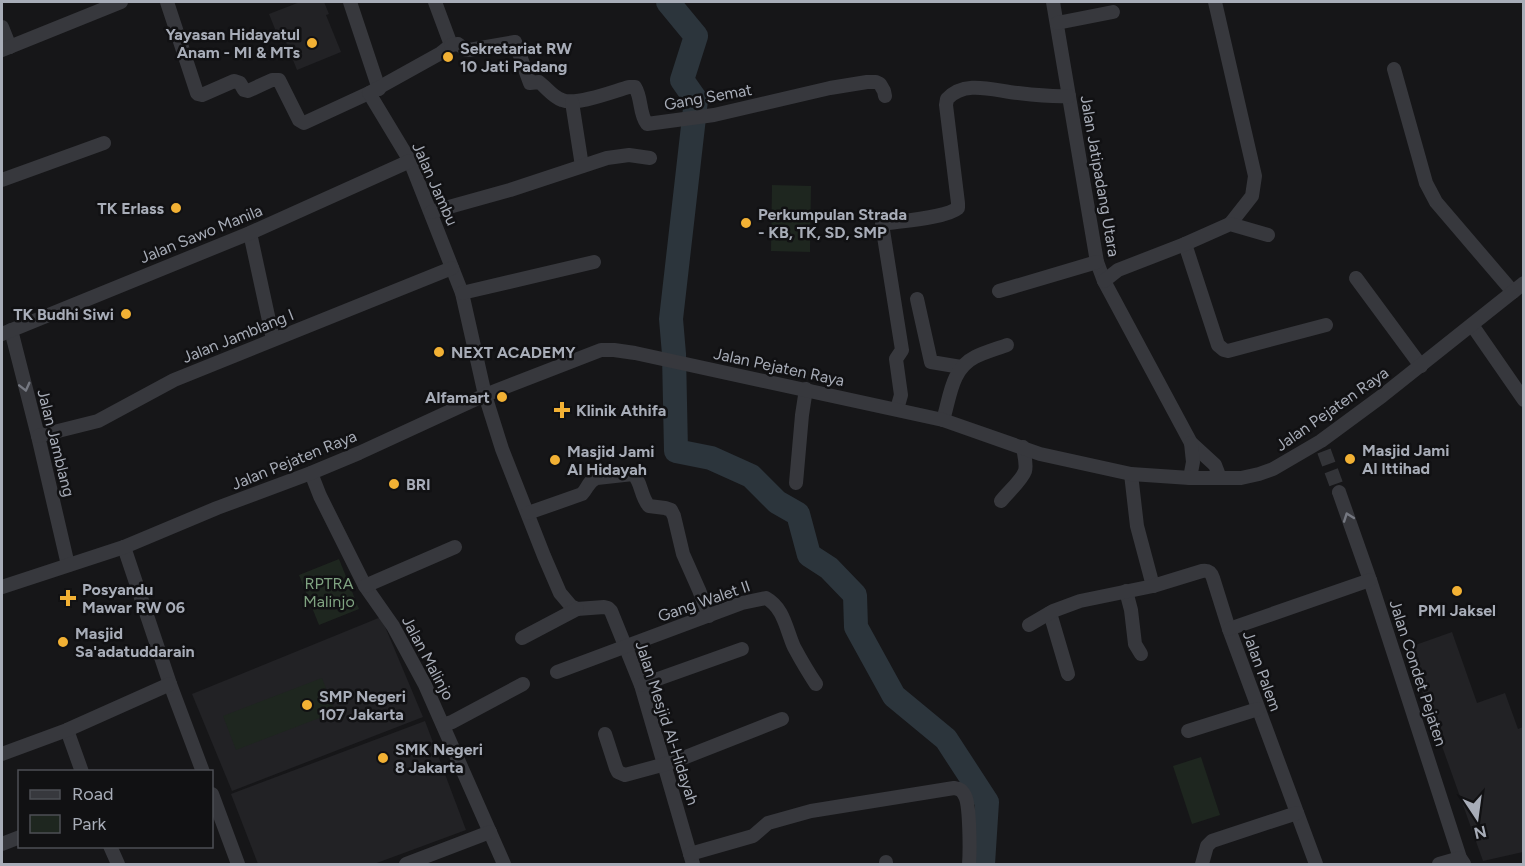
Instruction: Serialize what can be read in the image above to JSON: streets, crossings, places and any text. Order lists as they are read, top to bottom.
{
  "streets": {
    "street": [
      "Gang Semat",
      "Jalan Jatipadang Utara",
      "Jalan Jambu",
      "Jalan Sawo Manila",
      "Jalan Jamblang I",
      "Jalan Pejaten Raya",
      "Jalan Jamblang",
      "Gang Walet II",
      "Jalan Malinjo",
      "Jalan Palem",
      "Jalan Condet Pejaten",
      "Jalan Mesjid Al-Hidayah"
    ]
  },
  "crossings": [
    ["Jalan Jatipadang Utara", "Jalan Pejaten Raya"],
    ["Jalan Jambu", "Jalan Sawo Manila"],
    ["Jalan Jambu", "Jalan Jamblang I"],
    ["Jalan Jambu", "Jalan Pejaten Raya"],
    ["Jalan Sawo Manila", "Jalan Jamblang"],
    ["Jalan Jamblang I", "Jalan Jamblang"],
    ["Jalan Pejaten Raya", "Jalan Jamblang"],
    ["Jalan Pejaten Raya", "Jalan Malinjo"],
    ["Gang Walet II", "Jalan Mesjid Al-Hidayah"],
    ["Jalan Palem", "Jalan Condet Pejaten"]
  ],
  "one_way": ["Jalan Jamblang"],
  "parks": ["RPTRA Malinjo"],
  "places": {
    "other": [
      "Yayasan Hidayatul Anam - MI & MTs",
      "Sekretariat RW 10 Jati Padang",
      "TK Erlass",
      "Perkumpulan Strada - KB, TK, SD, SMP",
      "TK Budhi Siwi",
      "NEXT ACADEMY",
      "Alfamart",
      "Masjid Jami Al Ittihad",
      "Masjid Jami Al Hidayah",
      "BRI",
      "PMI Jaksel",
      "Masjid Sa'adatuddarain",
      "SMP Negeri 107 Jakarta",
      "SMK Negeri 8 Jakarta"
    ],
    "health": ["Klinik Athifa", "Posyandu Mawar RW 06"]
  },
  "legend": ["Road", "Park"],
  "north": "bottom"
}
